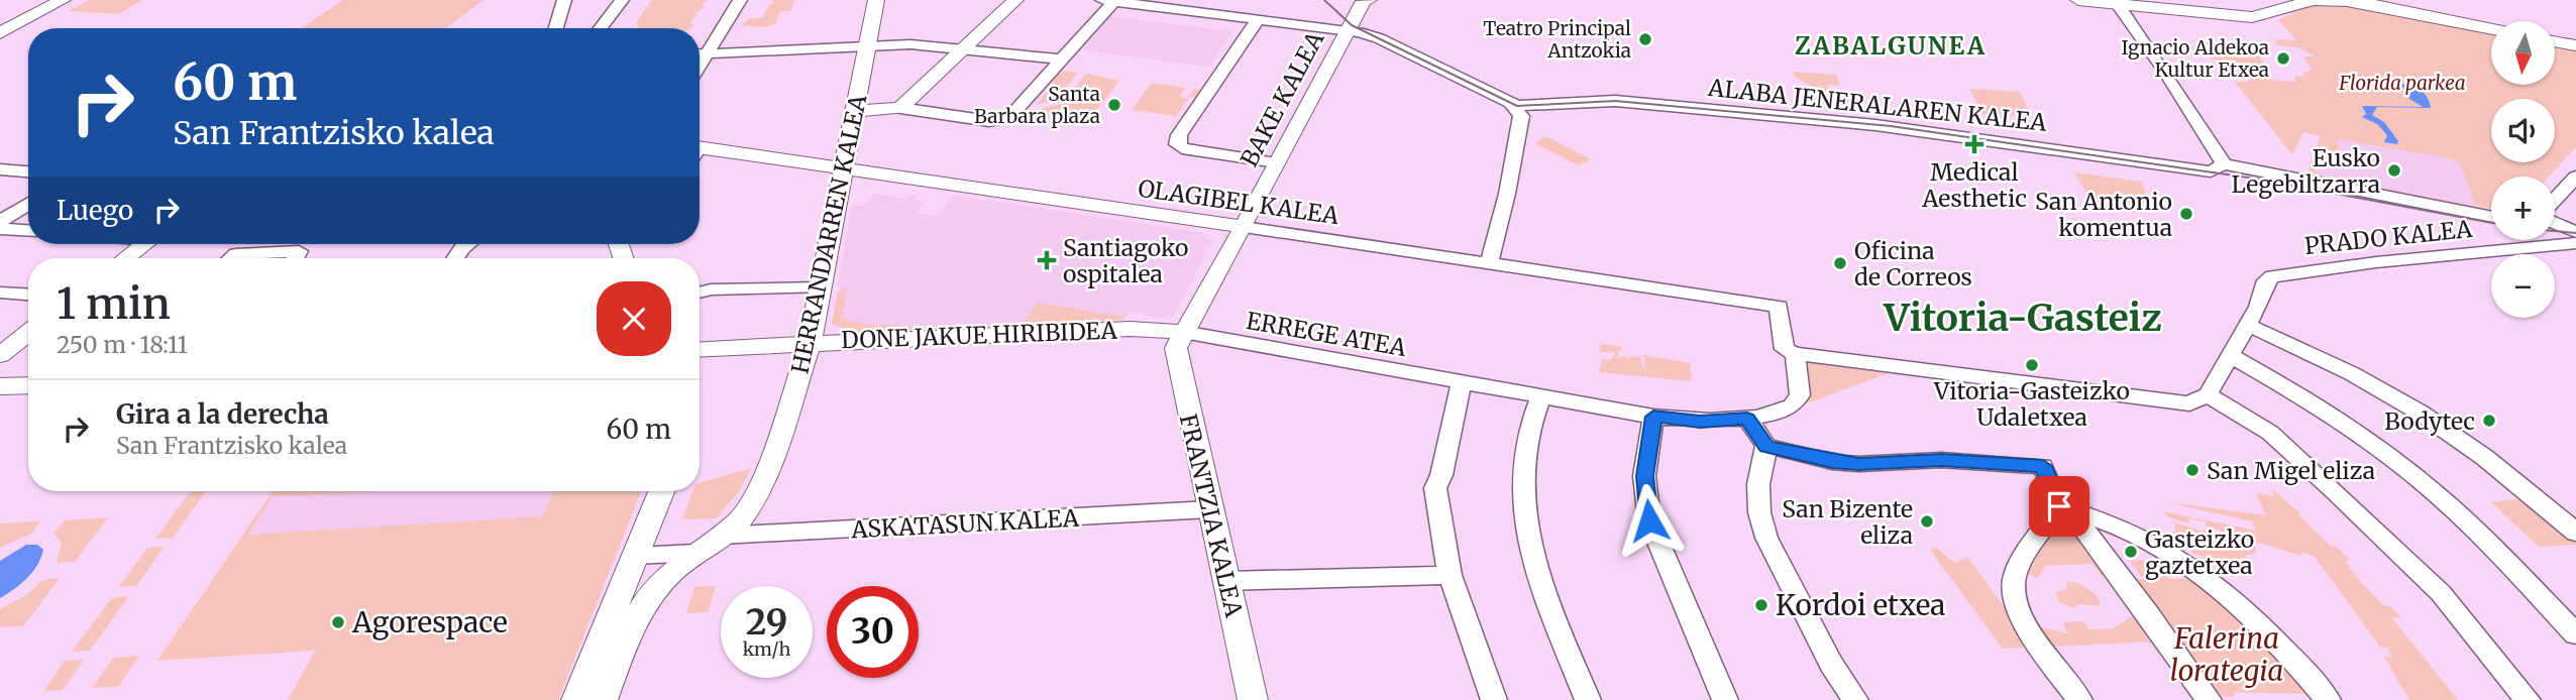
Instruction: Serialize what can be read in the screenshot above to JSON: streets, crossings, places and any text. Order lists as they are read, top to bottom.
{
  "streets": {
    "main road": [
      "BAKE KALEA",
      "OLAGIBEL KALEA",
      "HERRANDARREN KALEA",
      "DONE JAKUE HIRIBIDEA",
      "FRANTZIA KALEA"
    ],
    "street": [
      "ALABA JENERALAREN KALEA",
      "PRADO KALEA",
      "ERREGE ATEA",
      "ASKATASUN KALEA"
    ]
  },
  "crossings": [
    ["BAKE KALEA", "OLAGIBEL KALEA"],
    ["BAKE KALEA", "ERREGE ATEA"],
    ["BAKE KALEA", "DONE JAKUE HIRIBIDEA"],
    ["BAKE KALEA", "FRANTZIA KALEA"],
    ["OLAGIBEL KALEA", "HERRANDARREN KALEA"],
    ["OLAGIBEL KALEA", "ERREGE ATEA"],
    ["HERRANDARREN KALEA", "DONE JAKUE HIRIBIDEA"],
    ["HERRANDARREN KALEA", "ASKATASUN KALEA"],
    ["ERREGE ATEA", "DONE JAKUE HIRIBIDEA"],
    ["ERREGE ATEA", "FRANTZIA KALEA"],
    ["DONE JAKUE HIRIBIDEA", "FRANTZIA KALEA"],
    ["FRANTZIA KALEA", "ASKATASUN KALEA"]
  ],
  "districts": ["ZABALGUNEA", "Vitoria-Gasteiz"],
  "parks": ["Florida parkea", "Falerina lorategia"],
  "places": {
    "other": [
      "Teatro Principal Antzokia",
      "Ignacio Aldekoa Kultur Etxea",
      "Santa Barbara plaza",
      "Eusko Legebiltzarra",
      "San Antonio komentua",
      "Oficina de Correos",
      "Vitoria-Gasteizko Udaletxea",
      "Bodytec",
      "San Migel eliza",
      "San Bizente eliza",
      "Gasteizko gaztetxea",
      "Kordoi etxea",
      "Agorespace"
    ],
    "health": ["Medical Aesthetic", "Santiagoko ospitalea"]
  },
  "north": "bottom",
  "page": {
    "map_buttons": ["+", "−"],
    "turn": ["60 m", "San Frantzisko kalea"],
    "then": "Luego",
    "heading": ["1 min", "250 m · 18:11"],
    "list": [
      {
        "name": "Gira a la derecha",
        "note": "San Frantzisko kalea",
        "value": "60 m"
      }
    ],
    "speed": "29 km/h",
    "limit": "30"
  }
}
